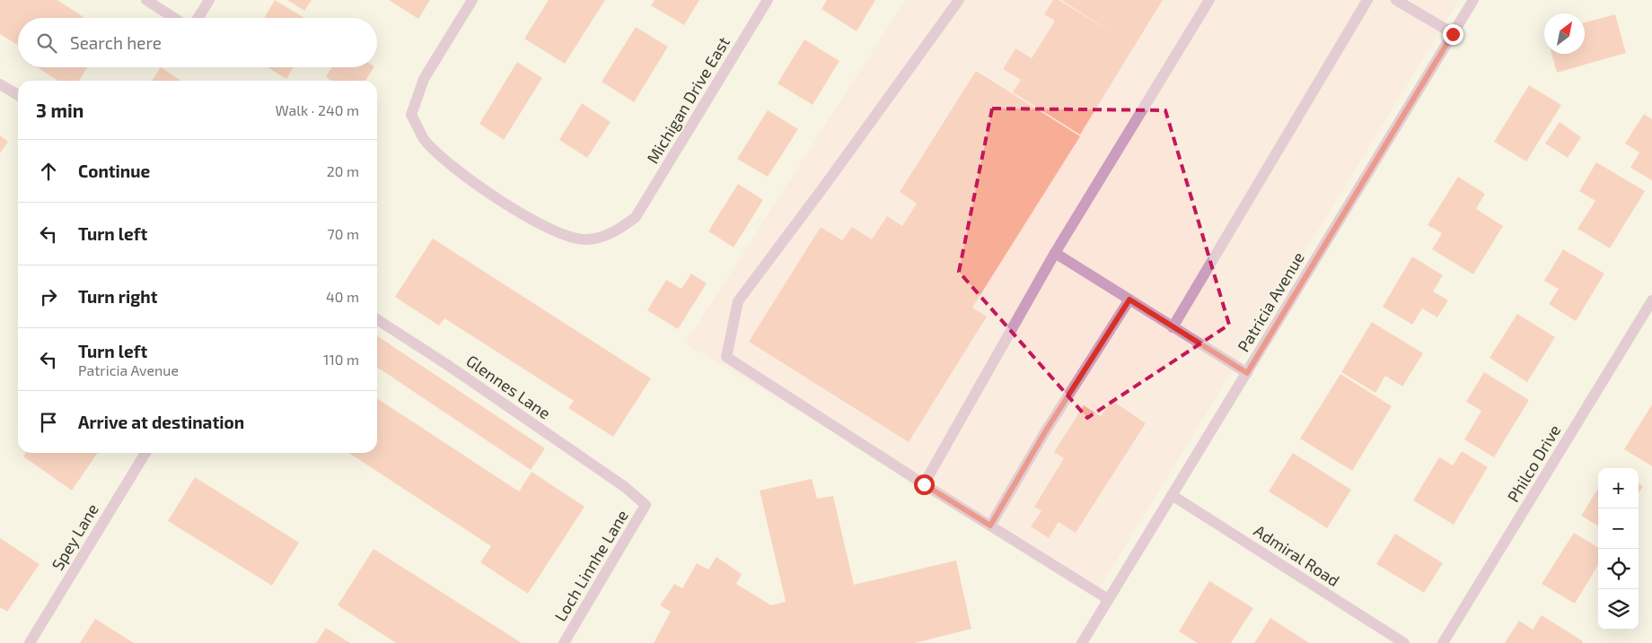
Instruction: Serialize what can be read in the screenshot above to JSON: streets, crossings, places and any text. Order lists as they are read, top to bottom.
{
  "streets": {
    "street": [
      "Michigan Drive East",
      "Patricia Avenue",
      "Glennes Lane",
      "Philco Drive",
      "Spey Lane",
      "Admiral Road",
      "Loch Linnhe Lane"
    ]
  },
  "crossings": [
    ["Patricia Avenue", "Admiral Road"],
    ["Glennes Lane", "Loch Linnhe Lane"]
  ],
  "north": "top right",
  "page": {
    "search": "Search here",
    "heading": ["3 min", "Walk · 240 m"],
    "list": [
      ["Continue", "20 m"],
      ["Turn left", "70 m"],
      ["Turn right", "40 m"],
      ["Turn left", "Patricia Avenue", "110 m"],
      "Arrive at destination"
    ],
    "map_buttons": ["+", "−"]
  }
}
